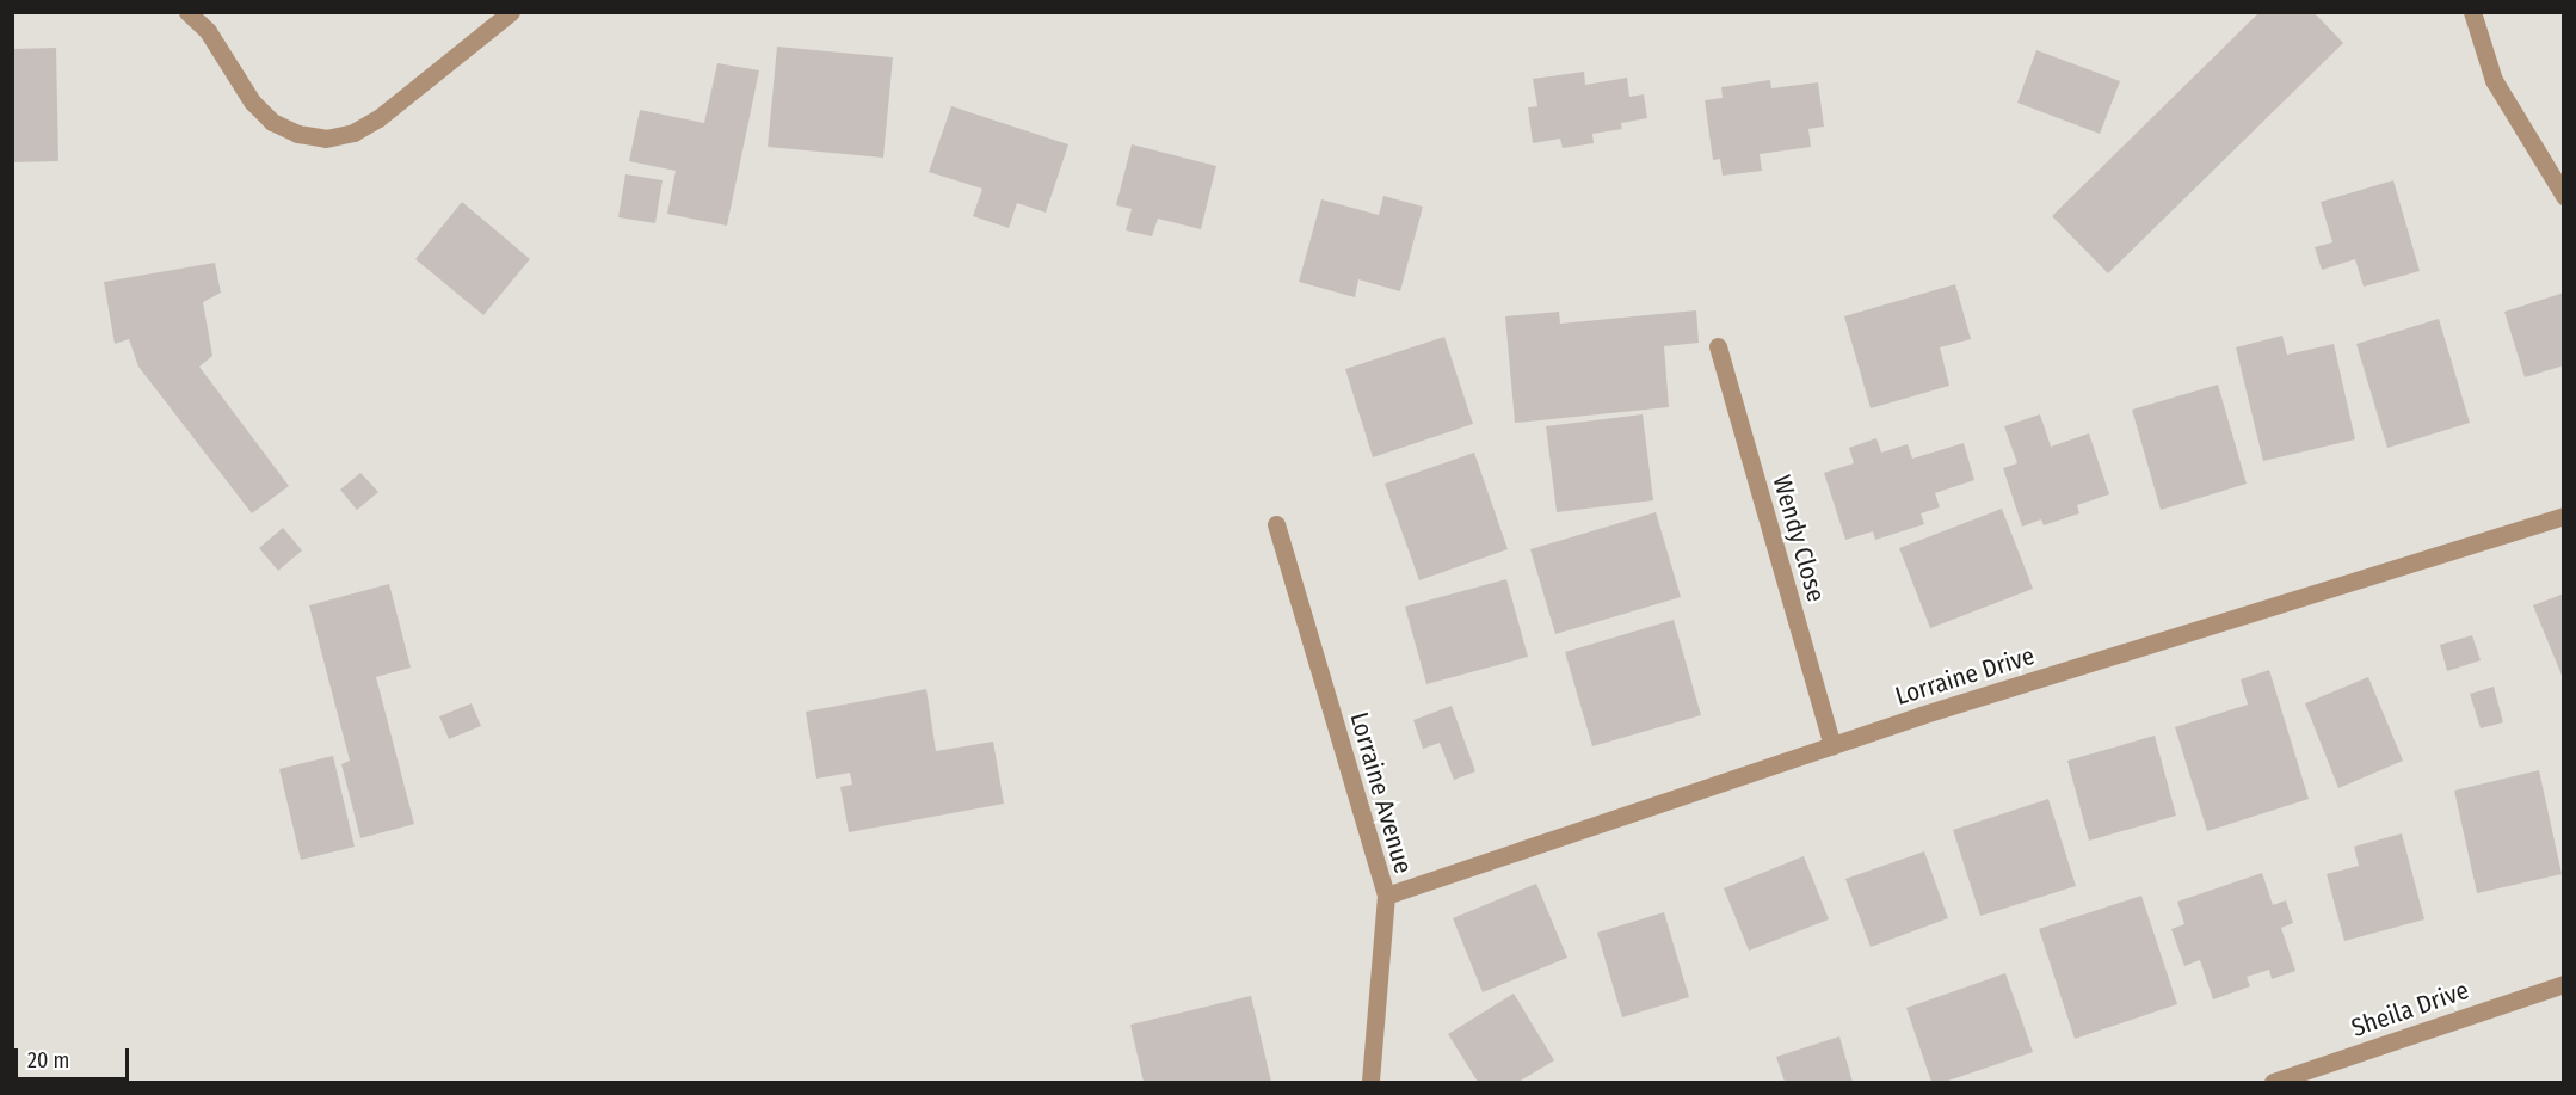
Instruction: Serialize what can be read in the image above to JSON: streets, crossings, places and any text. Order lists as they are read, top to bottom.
{
  "streets": {
    "street": [
      "Wendy Close",
      "Lorraine Drive",
      "Lorraine Avenue",
      "Sheila Drive"
    ]
  },
  "crossings": [
    ["Wendy Close", "Lorraine Drive"],
    ["Lorraine Drive", "Lorraine Avenue"]
  ],
  "scale_bar": "20 m"
}
